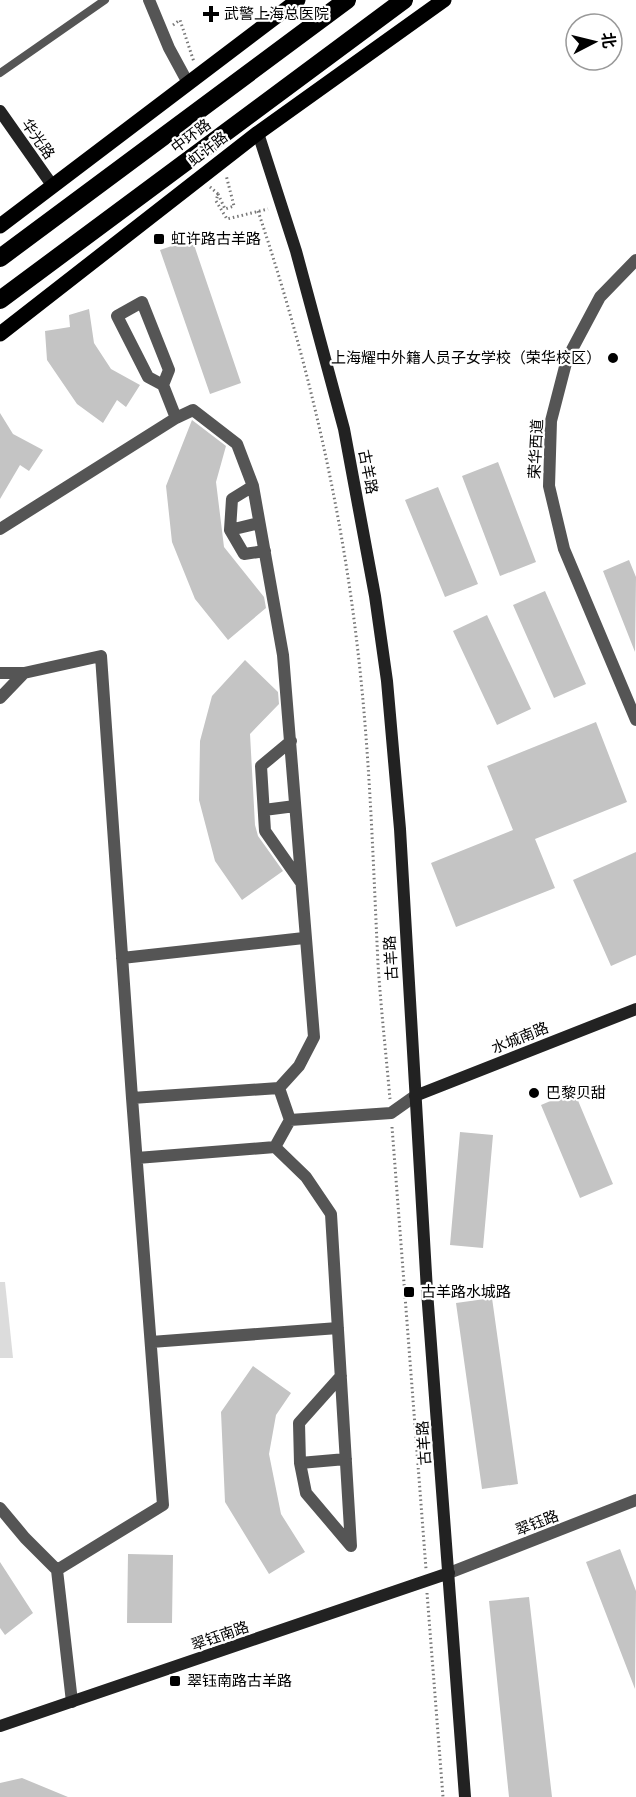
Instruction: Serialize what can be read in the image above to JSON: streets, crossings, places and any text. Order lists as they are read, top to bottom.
{
  "streets": {
    "highway": ["中环路"],
    "main road": ["虹许路"],
    "street": [
      "华光路",
      "荣华西道",
      "古羊路",
      "水城南路",
      "翠钰路",
      "翠钰南路"
    ]
  },
  "crossings": [
    ["虹许路", "古羊路"],
    ["古羊路", "水城南路"],
    ["古羊路", "翠钰路"],
    ["古羊路", "翠钰南路"],
    ["翠钰路", "翠钰南路"]
  ],
  "places": {
    "health": ["武警上海总医院"],
    "transit": ["虹许路古羊路", "古羊路水城路", "翠钰南路古羊路"],
    "other": ["上海耀中外籍人员子女学校（荣华校区）", "巴黎贝甜"]
  },
  "north": "right"
}
